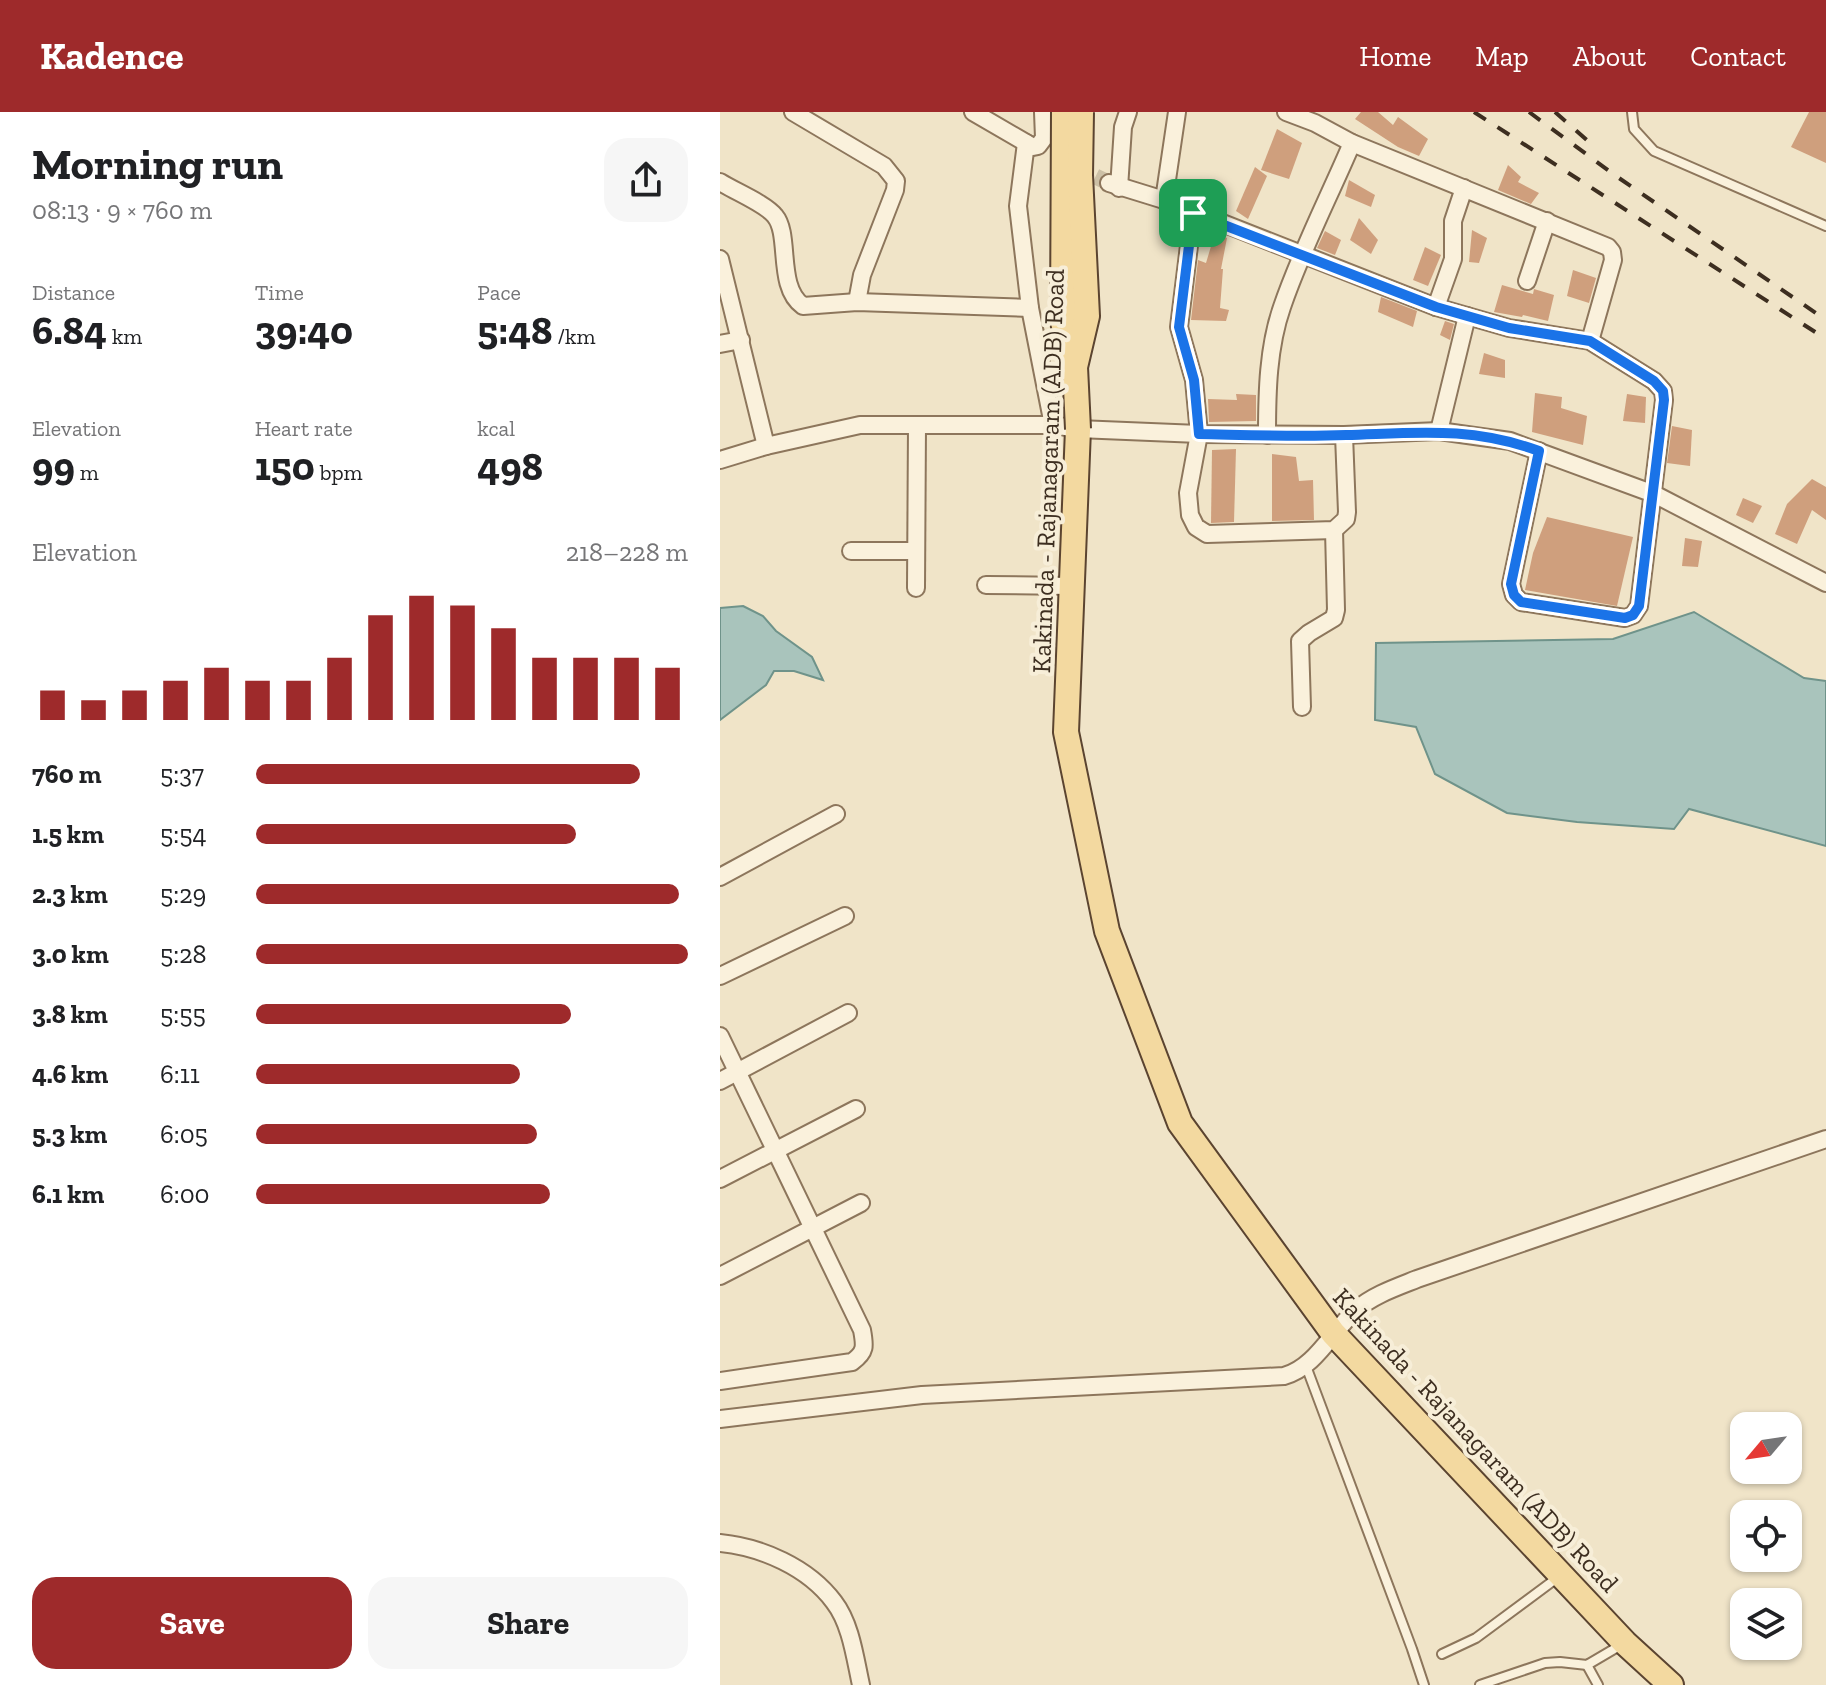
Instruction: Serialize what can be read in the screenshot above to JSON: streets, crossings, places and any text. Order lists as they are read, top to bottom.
{
  "streets": {
    "main road": ["Kakinada - Rajanagaram (ADB) Road"]
  },
  "north": "bottom left",
  "page": {
    "header": "Kadence",
    "nav": [
      "Home",
      "Map",
      "About",
      "Contact"
    ],
    "heading": ["Morning run", "08:13 · 9 × 760 m"],
    "stats": [
      ["Distance", "6.84 km"],
      ["Time", "39:40"],
      ["Pace", "5:48 /km"],
      ["Elevation", "99 m"],
      ["Heart rate", "150 bpm"],
      ["kcal", "498"]
    ],
    "chart": ["Elevation", "218–228 m"],
    "list": [
      {
        "name": "760 m",
        "note": "5:37"
      },
      {
        "name": "1.5 km",
        "note": "5:54"
      },
      {
        "name": "2.3 km",
        "note": "5:29"
      },
      {
        "name": "3.0 km",
        "note": "5:28"
      },
      {
        "name": "3.8 km",
        "note": "5:55"
      },
      {
        "name": "4.6 km",
        "note": "6:11"
      },
      {
        "name": "5.3 km",
        "note": "6:05"
      },
      {
        "name": "6.1 km",
        "note": "6:00"
      }
    ],
    "buttons": ["Save", "Share"]
  }
}
